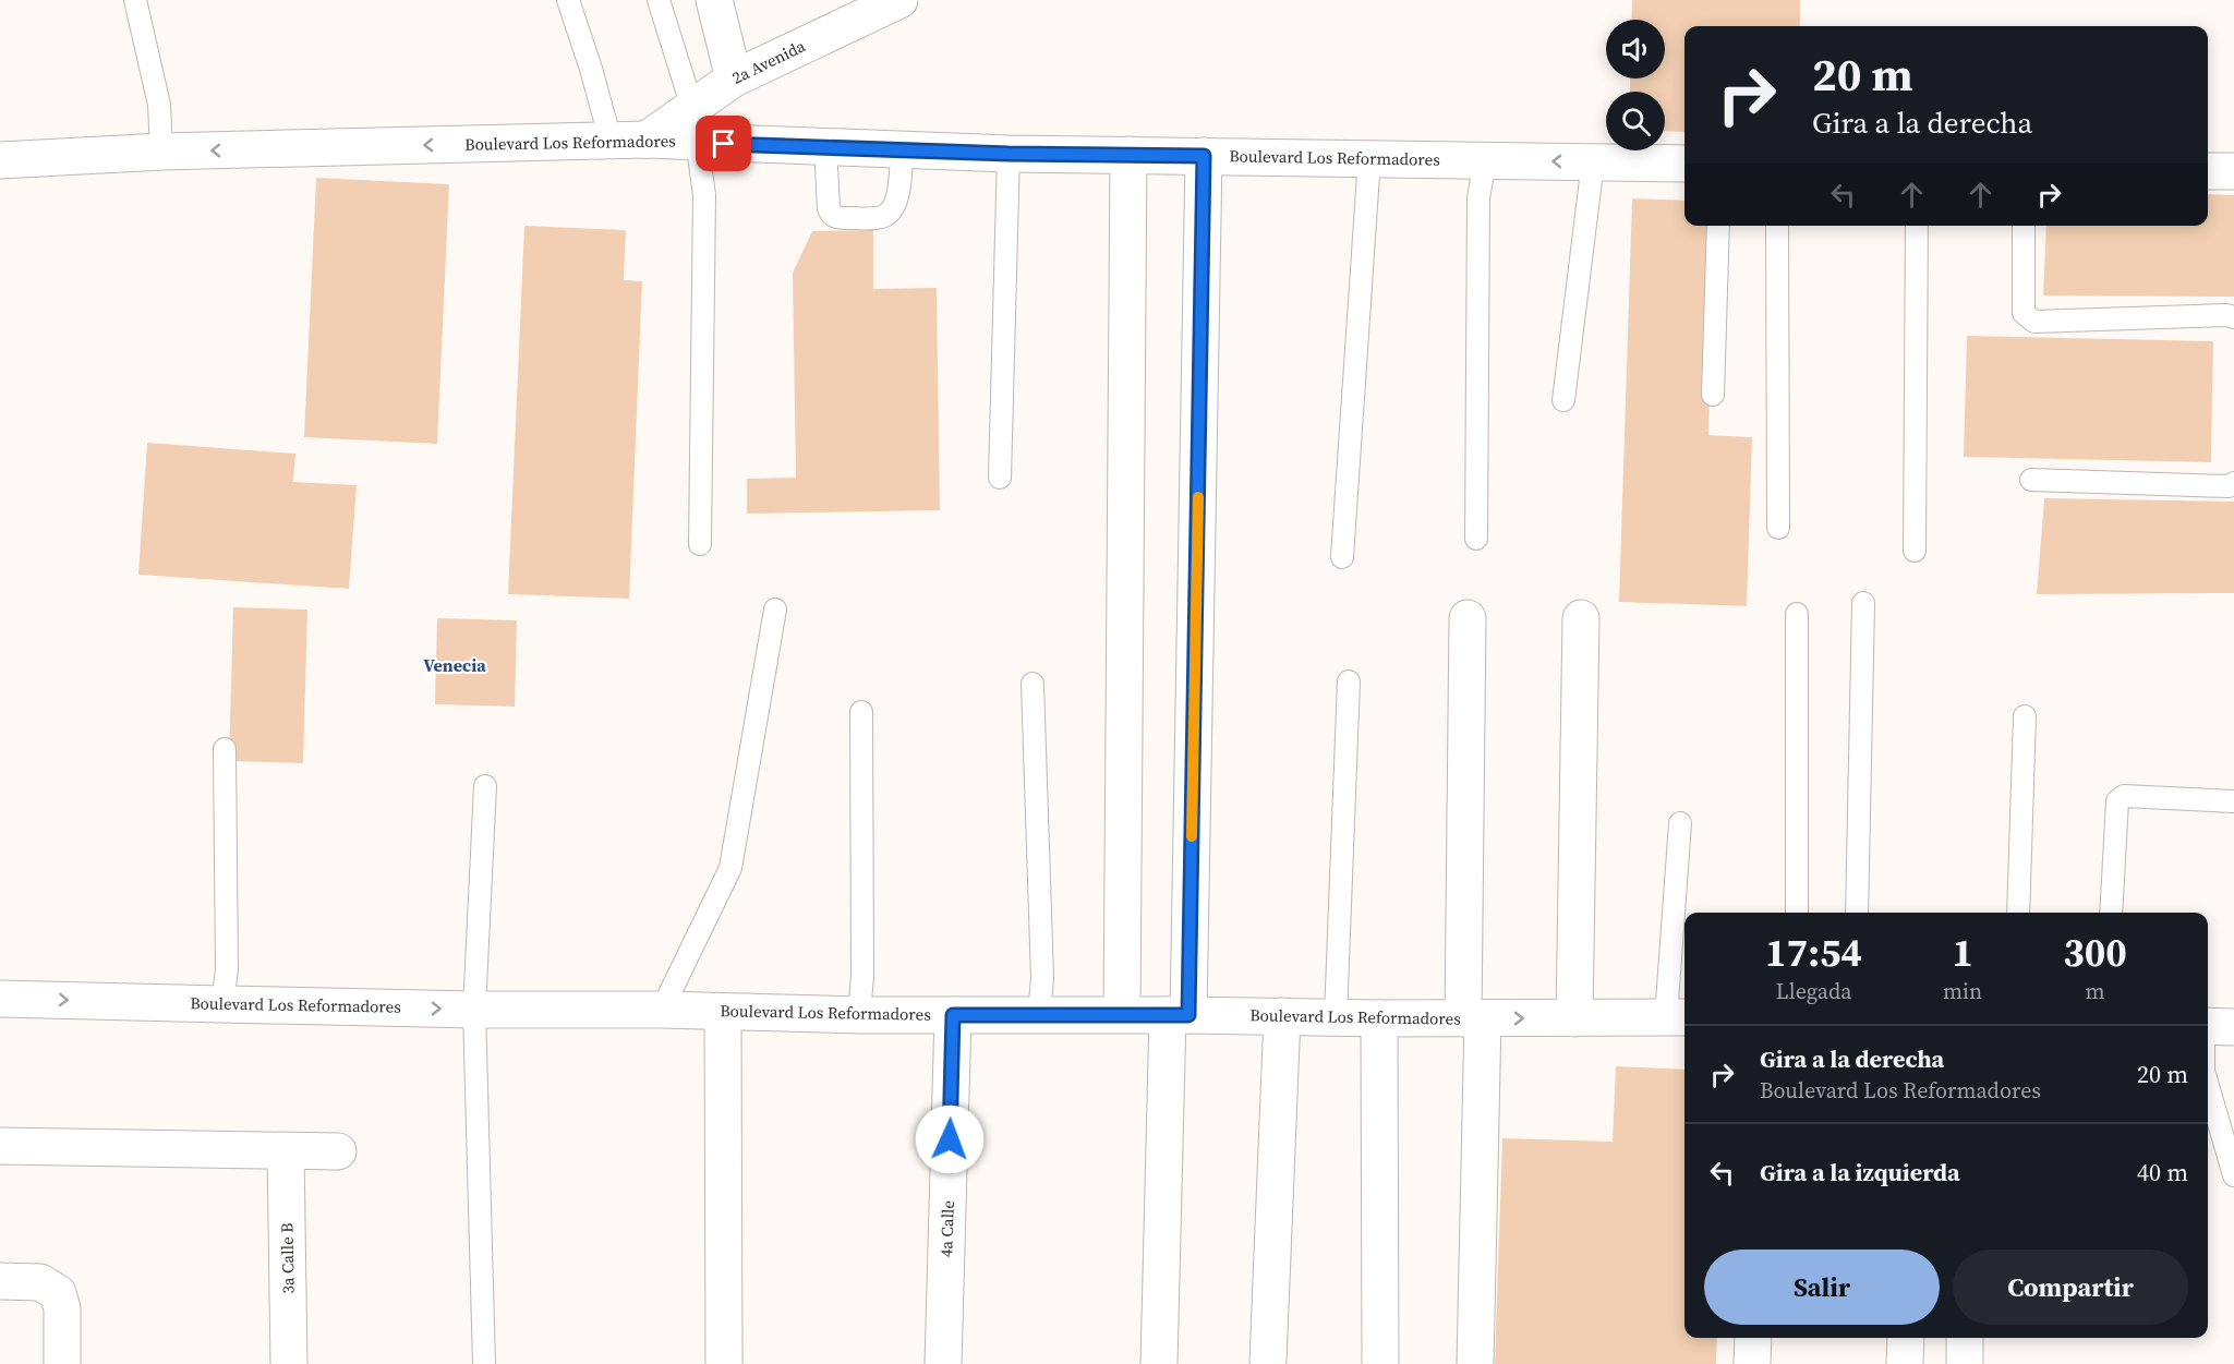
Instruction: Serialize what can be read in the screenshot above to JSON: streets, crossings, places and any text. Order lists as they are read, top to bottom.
{
  "streets": {
    "street": [
      "2a Avenida",
      "Boulevard Los Reformadores",
      "4a Calle",
      "3a Calle B"
    ]
  },
  "crossings": [
    ["2a Avenida", "Boulevard Los Reformadores"],
    ["Boulevard Los Reformadores", "4a Calle"]
  ],
  "districts": ["Venecia"],
  "page": {
    "turn": ["20 m", "Gira a la derecha"],
    "eta": [
      "17:54",
      "Llegada",
      "1",
      "min",
      "300",
      "m"
    ],
    "list": [
      {
        "name": "Gira a la derecha",
        "note": "Boulevard Los Reformadores",
        "value": "20 m"
      },
      {
        "name": "Gira a la izquierda",
        "value": "40 m"
      }
    ],
    "buttons": ["Salir", "Compartir"]
  }
}
